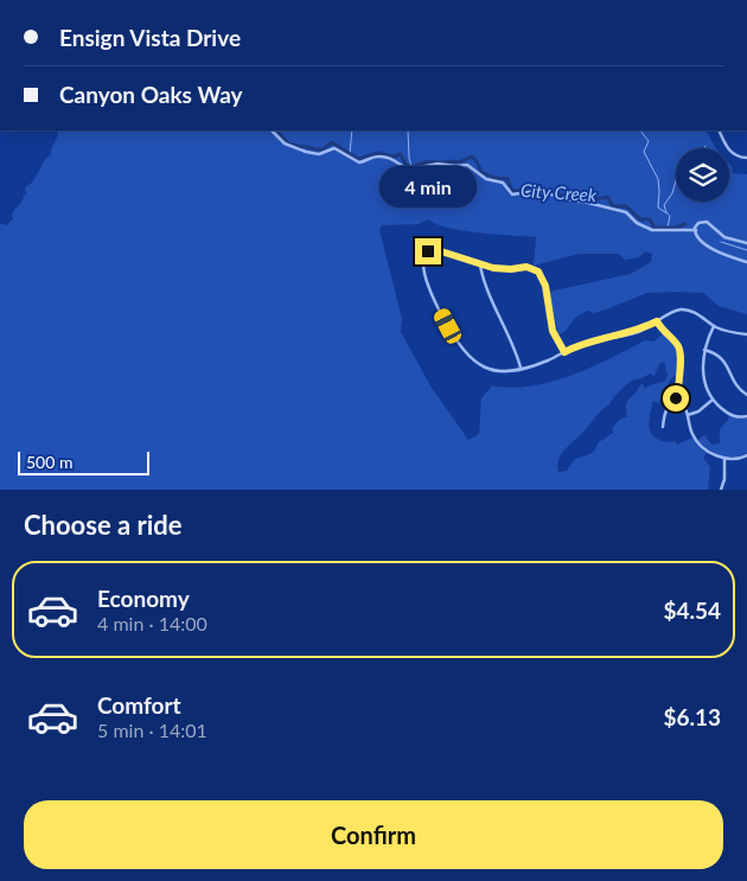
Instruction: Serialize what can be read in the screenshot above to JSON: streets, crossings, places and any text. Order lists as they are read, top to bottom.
{
  "water": ["City Creek"],
  "scale_bar": "500 m",
  "page": {
    "banner": ["Ensign Vista Drive", "Canyon Oaks Way"],
    "bubble": "4 min",
    "scale": "500 m",
    "heading": "Choose a ride",
    "list": [
      {
        "name": "Economy",
        "note": "4 min · 14:00",
        "value": "$4.54"
      },
      {
        "name": "Comfort",
        "note": "5 min · 14:01",
        "value": "$6.13"
      }
    ],
    "buttons": "Confirm"
  }
}
